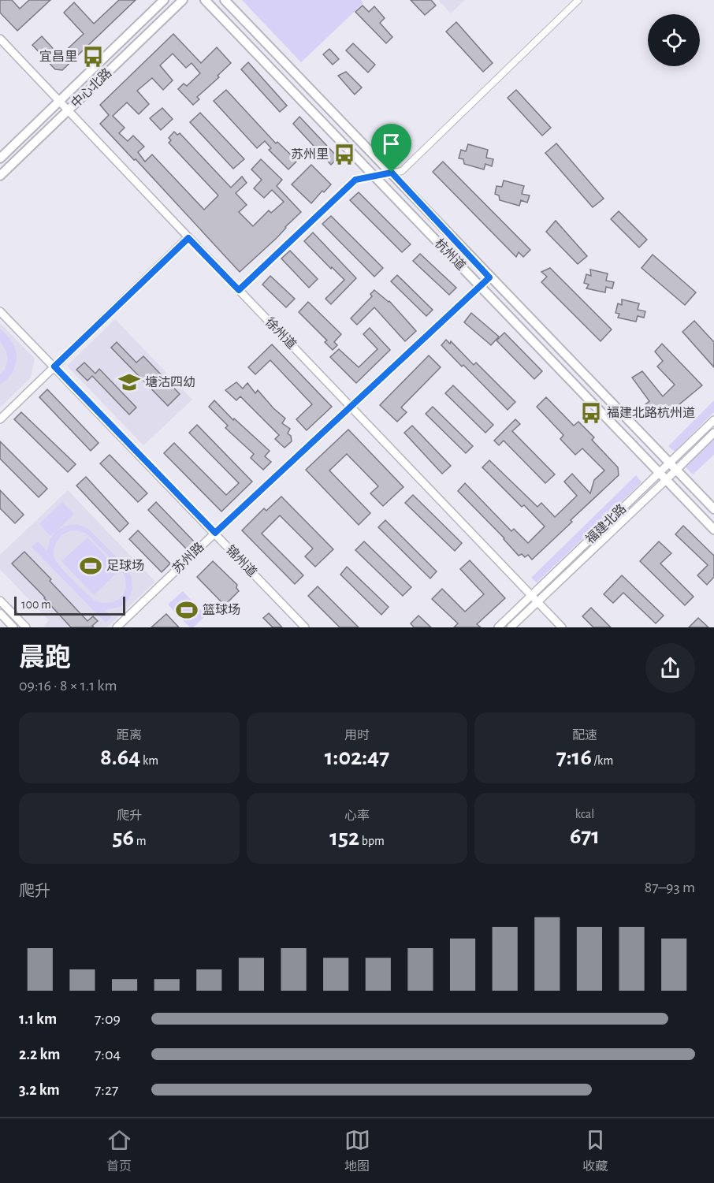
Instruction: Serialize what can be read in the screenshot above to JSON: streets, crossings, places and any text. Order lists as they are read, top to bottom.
{
  "streets": {
    "main road": ["中心北路", "杭州道"],
    "street": [
      "徐州道",
      "福建北路",
      "苏州路",
      "锦州道"
    ]
  },
  "crossings": [
    ["中心北路", "徐州道"],
    ["杭州道", "福建北路"],
    ["杭州道", "苏州路"],
    ["徐州道", "福建北路"],
    ["徐州道", "苏州路"],
    ["苏州路", "锦州道"]
  ],
  "places": {
    "bus stop": ["宜昌里", "苏州里", "福建北路杭州道"],
    "school or university": ["塘沽四幼"],
    "sports": ["足球场", "篮球场"]
  },
  "scale_bar": "100 m",
  "page": {
    "scale": "100 m",
    "heading": ["晨跑", "09:16 · 8 × 1.1 km"],
    "stats": [
      ["距离", "8.64 km"],
      ["用时", "1:02:47"],
      ["配速", "7:16 /km"],
      ["爬升", "56 m"],
      ["心率", "152 bpm"],
      ["kcal", "671"]
    ],
    "chart": ["爬升", "87–93 m"],
    "list": [
      {
        "name": "1.1 km",
        "note": "7:09"
      },
      {
        "name": "2.2 km",
        "note": "7:04"
      },
      {
        "name": "3.2 km",
        "note": "7:27"
      }
    ],
    "tabs": ["首页", "地图", "收藏"]
  }
}
